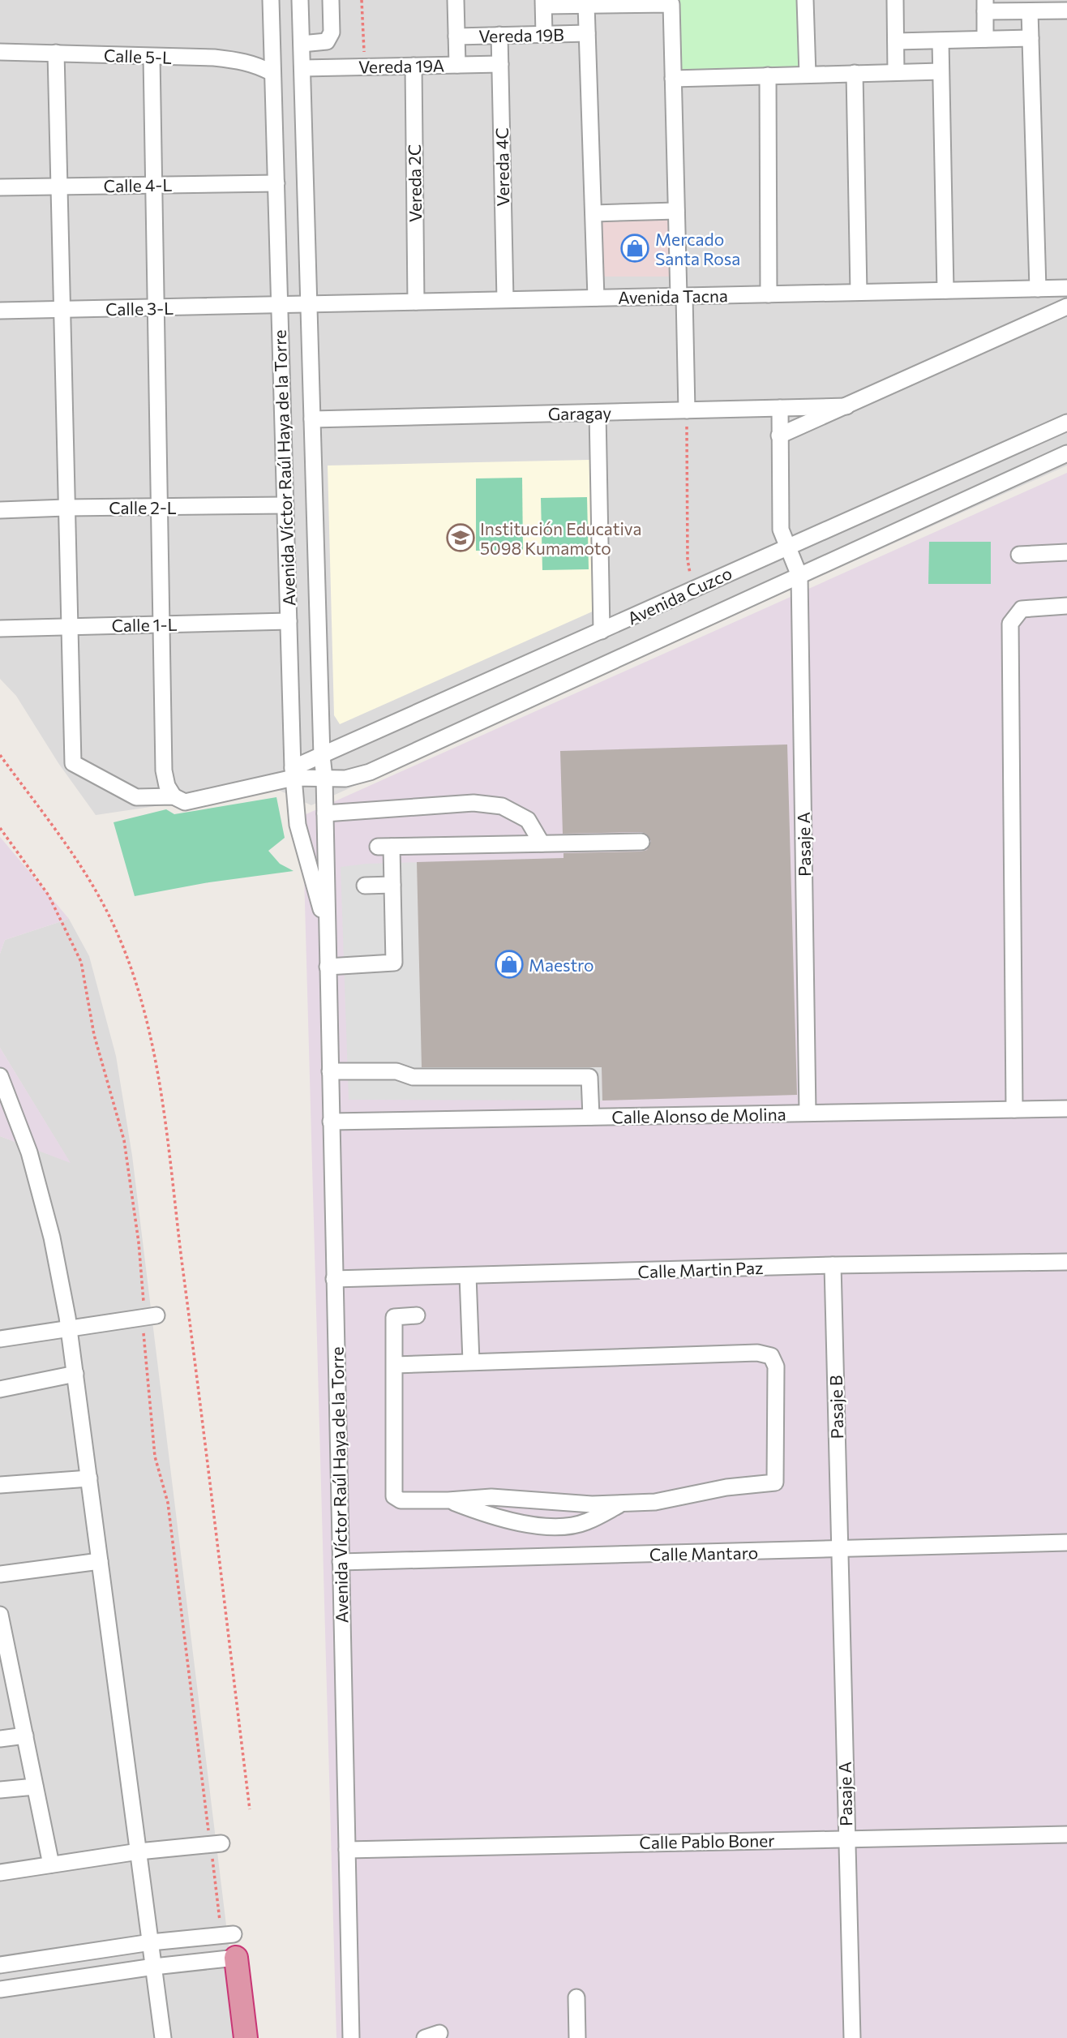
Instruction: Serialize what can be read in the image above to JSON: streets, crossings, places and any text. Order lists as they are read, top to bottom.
{
  "streets": {
    "street": [
      "Vereda 19B",
      "Calle 5-L",
      "Vereda 19A",
      "Vereda 4C",
      "Vereda 2C",
      "Calle 4-L",
      "Avenida Tacna",
      "Calle 3-L",
      "Garagay",
      "Avenida Víctor Raúl Haya de la Torre",
      "Calle 2-L",
      "Avenida Cuzco",
      "Calle 1-L",
      "Pasaje A",
      "Calle Alonso de Molina",
      "Calle Martin Paz",
      "Pasaje B",
      "Calle Mantaro",
      "Calle Pablo Boner"
    ]
  },
  "crossings": [
    ["Vereda 19B", "Vereda 4C"],
    ["Calle 5-L", "Avenida Víctor Raúl Haya de la Torre"],
    ["Vereda 19A", "Vereda 4C"],
    ["Vereda 19A", "Vereda 2C"],
    ["Vereda 19A", "Avenida Víctor Raúl Haya de la Torre"],
    ["Vereda 4C", "Avenida Tacna"],
    ["Vereda 2C", "Avenida Tacna"],
    ["Calle 4-L", "Avenida Víctor Raúl Haya de la Torre"],
    ["Avenida Tacna", "Calle 3-L"],
    ["Avenida Tacna", "Avenida Víctor Raúl Haya de la Torre"],
    ["Calle 3-L", "Avenida Víctor Raúl Haya de la Torre"],
    ["Garagay", "Avenida Víctor Raúl Haya de la Torre"],
    ["Avenida Víctor Raúl Haya de la Torre", "Calle 2-L"],
    ["Avenida Víctor Raúl Haya de la Torre", "Avenida Cuzco"],
    ["Avenida Víctor Raúl Haya de la Torre", "Calle 1-L"],
    ["Avenida Víctor Raúl Haya de la Torre", "Calle Alonso de Molina"],
    ["Avenida Víctor Raúl Haya de la Torre", "Calle Martin Paz"],
    ["Avenida Víctor Raúl Haya de la Torre", "Calle Mantaro"],
    ["Avenida Víctor Raúl Haya de la Torre", "Calle Pablo Boner"],
    ["Avenida Cuzco", "Pasaje A"],
    ["Pasaje A", "Calle Alonso de Molina"],
    ["Pasaje A", "Pasaje B"],
    ["Pasaje A", "Calle Mantaro"],
    ["Pasaje A", "Calle Pablo Boner"],
    ["Calle Martin Paz", "Pasaje B"],
    ["Pasaje B", "Calle Mantaro"]
  ],
  "places": {
    "shop": ["Mercado Santa Rosa", "Maestro"],
    "school or university": ["Institución Educativa 5098 Kumamoto"]
  }
}
